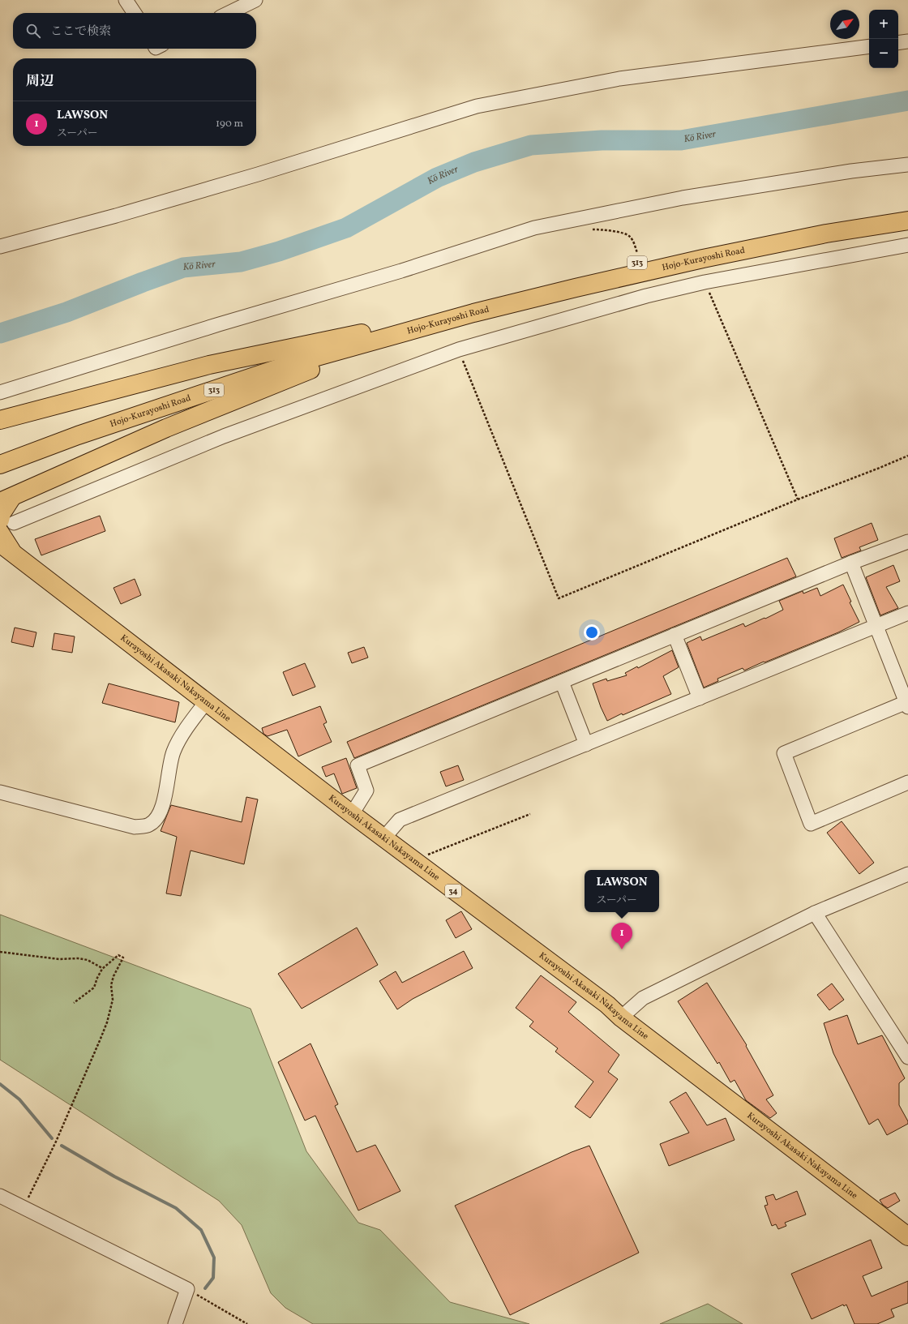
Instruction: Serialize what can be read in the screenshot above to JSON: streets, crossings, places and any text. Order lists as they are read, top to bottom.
{
  "streets": {
    "main road": [
      "Hojo-Kurayoshi Road",
      "313",
      "Kurayoshi Akasaki Nakayama Line",
      "34"
    ]
  },
  "water": ["Kō River"],
  "north": "top right",
  "page": {
    "map_buttons": ["+", "−"],
    "search": "ここで検索",
    "heading": "周辺",
    "list": [
      {
        "mark": "1",
        "name": "LAWSON",
        "note": "スーパー",
        "value": "190 m"
      }
    ],
    "popup": ["LAWSON", "スーパー"],
    "pins": "1"
  }
}
